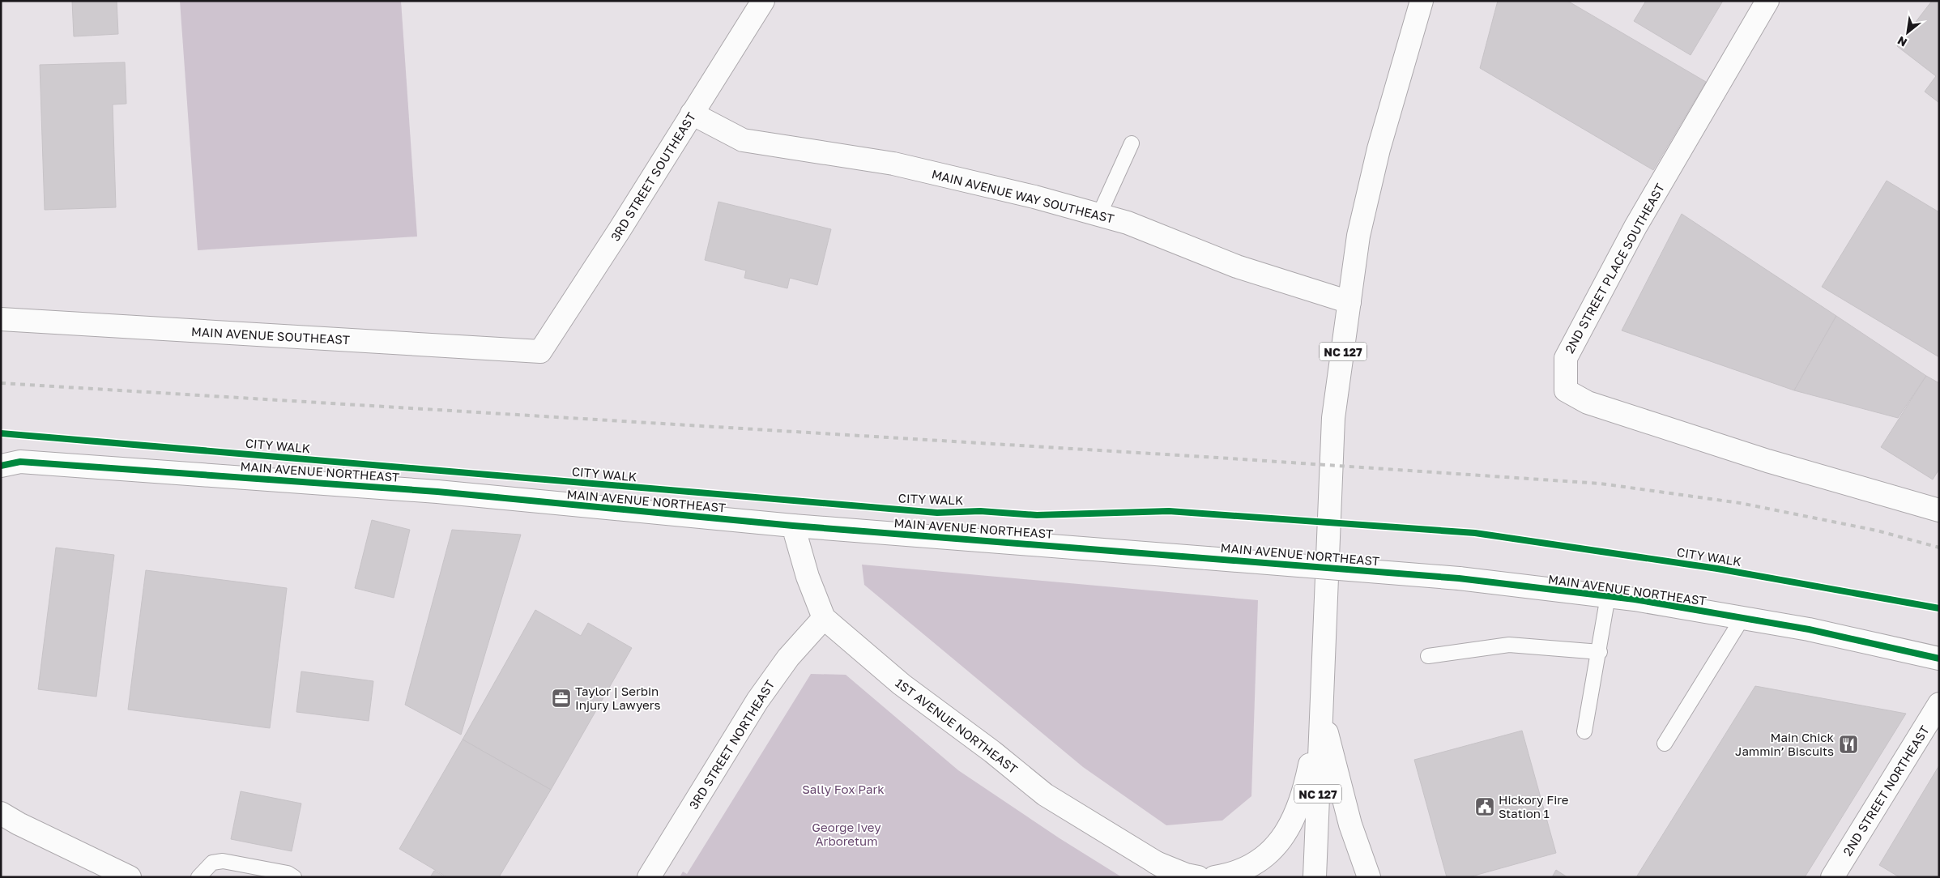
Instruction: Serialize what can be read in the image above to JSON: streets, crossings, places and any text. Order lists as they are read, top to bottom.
{
  "streets": {
    "street": [
      "3RD STREET SOUTHEAST",
      "MAIN AVENUE WAY SOUTHEAST",
      "2ND STREET PLACE SOUTHEAST",
      "MAIN AVENUE SOUTHEAST",
      "NC 127",
      "MAIN AVENUE NORTHEAST",
      "1ST AVENUE NORTHEAST",
      "3RD STREET NORTHEAST",
      "2ND STREET NORTHEAST"
    ],
    "cycle path": ["CITY WALK"]
  },
  "crossings": [
    ["3RD STREET SOUTHEAST", "MAIN AVENUE WAY SOUTHEAST"],
    ["3RD STREET SOUTHEAST", "MAIN AVENUE SOUTHEAST"],
    ["MAIN AVENUE WAY SOUTHEAST", "NC 127"],
    ["MAIN AVENUE NORTHEAST", "1ST AVENUE NORTHEAST"],
    ["1ST AVENUE NORTHEAST", "3RD STREET NORTHEAST"]
  ],
  "parks": ["Sally Fox Park", "George Ivey Arboretum"],
  "places": {
    "office": ["Taylor | Serbin Injury Lawyers"],
    "restaurant": ["Main Chick Jammin’ Biscuits"],
    "public building": ["Hickory Fire Station 1"]
  },
  "north": "bottom left"
}
